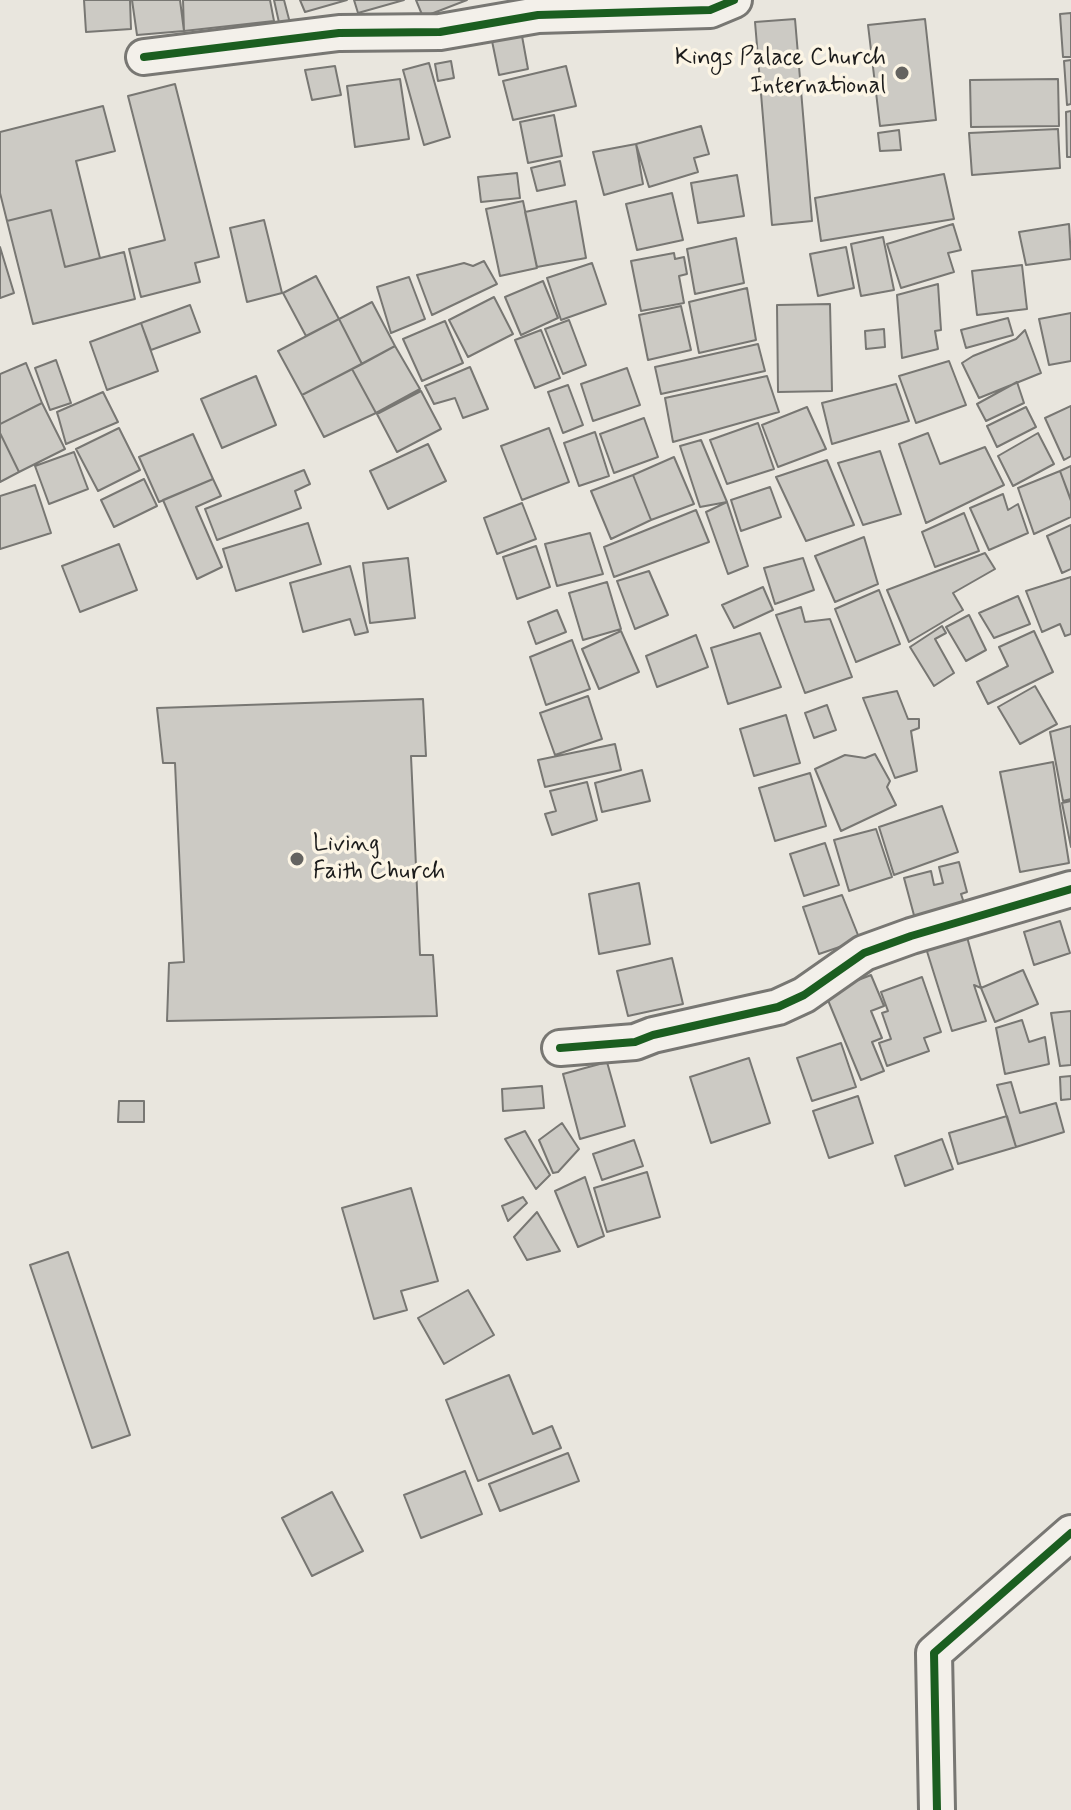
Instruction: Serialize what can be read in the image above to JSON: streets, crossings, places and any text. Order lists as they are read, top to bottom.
{
  "places": ["Kings Palace Church International", "Living Faith Church"]
}
